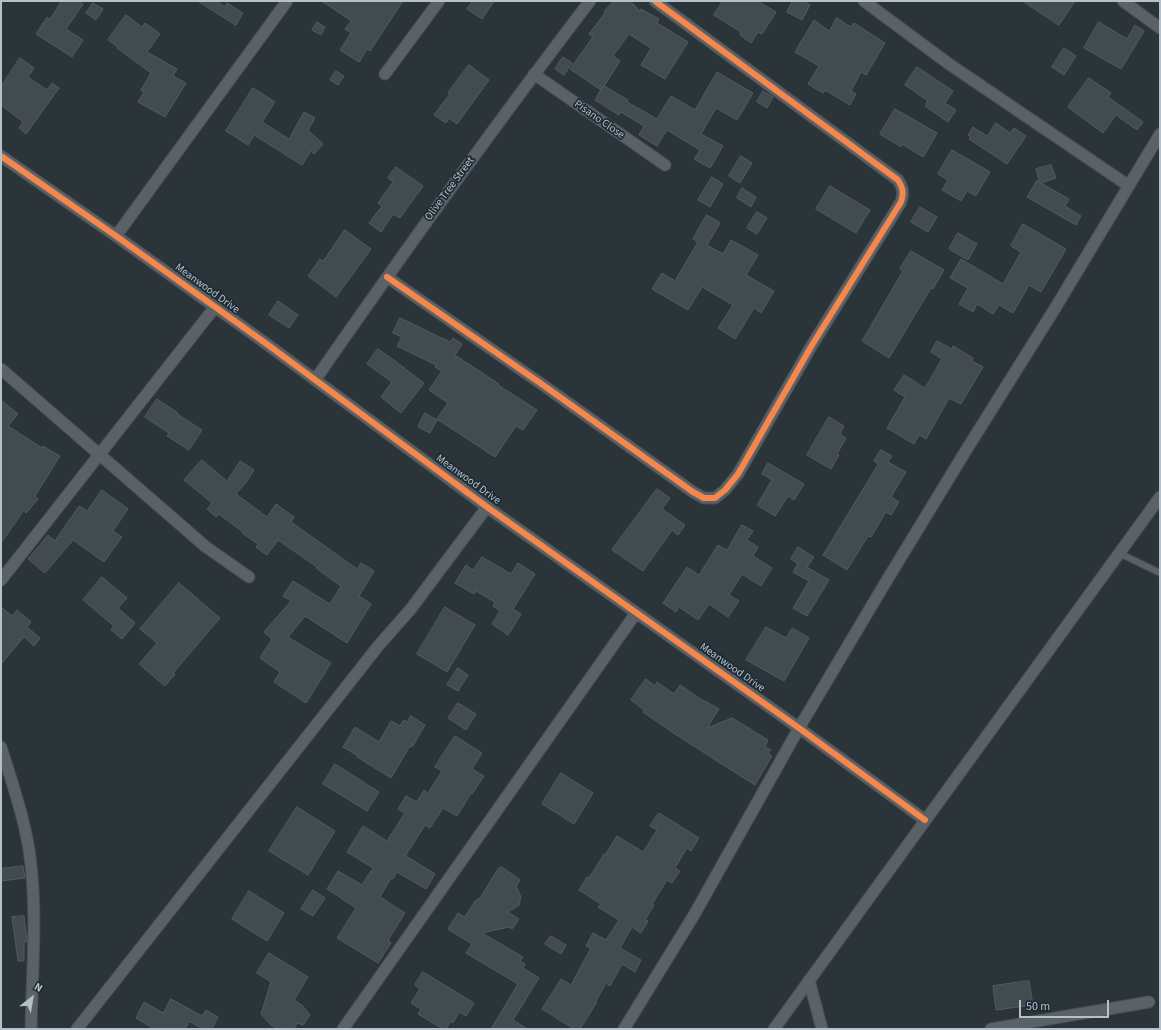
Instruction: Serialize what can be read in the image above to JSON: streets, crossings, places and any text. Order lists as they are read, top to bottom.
{
  "streets": {
    "street": ["Pisano Close", "Olive Tree Street", "Meanwood Drive"]
  },
  "crossings": [
    ["Pisano Close", "Olive Tree Street"],
    ["Olive Tree Street", "Meanwood Drive"]
  ],
  "scale_bar": "50 m",
  "north": "top right"
}
